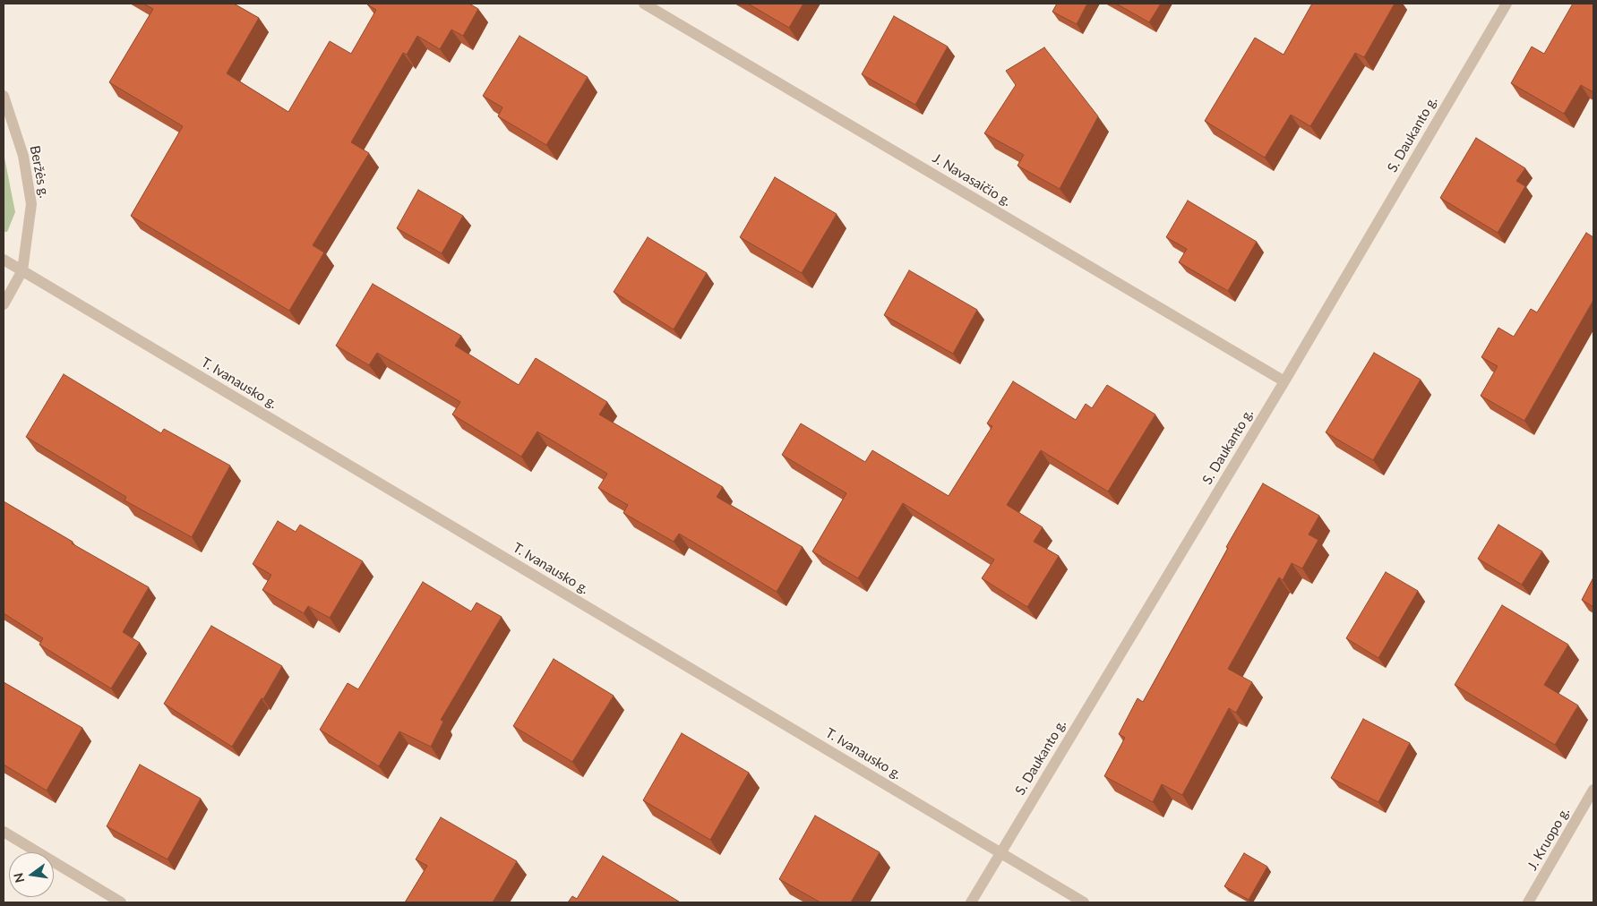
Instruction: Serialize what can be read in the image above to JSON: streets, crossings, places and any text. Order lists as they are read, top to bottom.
{
  "streets": {
    "street": [
      "S. Daukanto g.",
      "Beržės g.",
      "J. Navasaičio g.",
      "T. Ivanausko g.",
      "J. Kruopo g."
    ]
  },
  "crossings": [
    ["S. Daukanto g.", "J. Navasaičio g."],
    ["S. Daukanto g.", "T. Ivanausko g."],
    ["Beržės g.", "T. Ivanausko g."]
  ],
  "north": "left"
}
